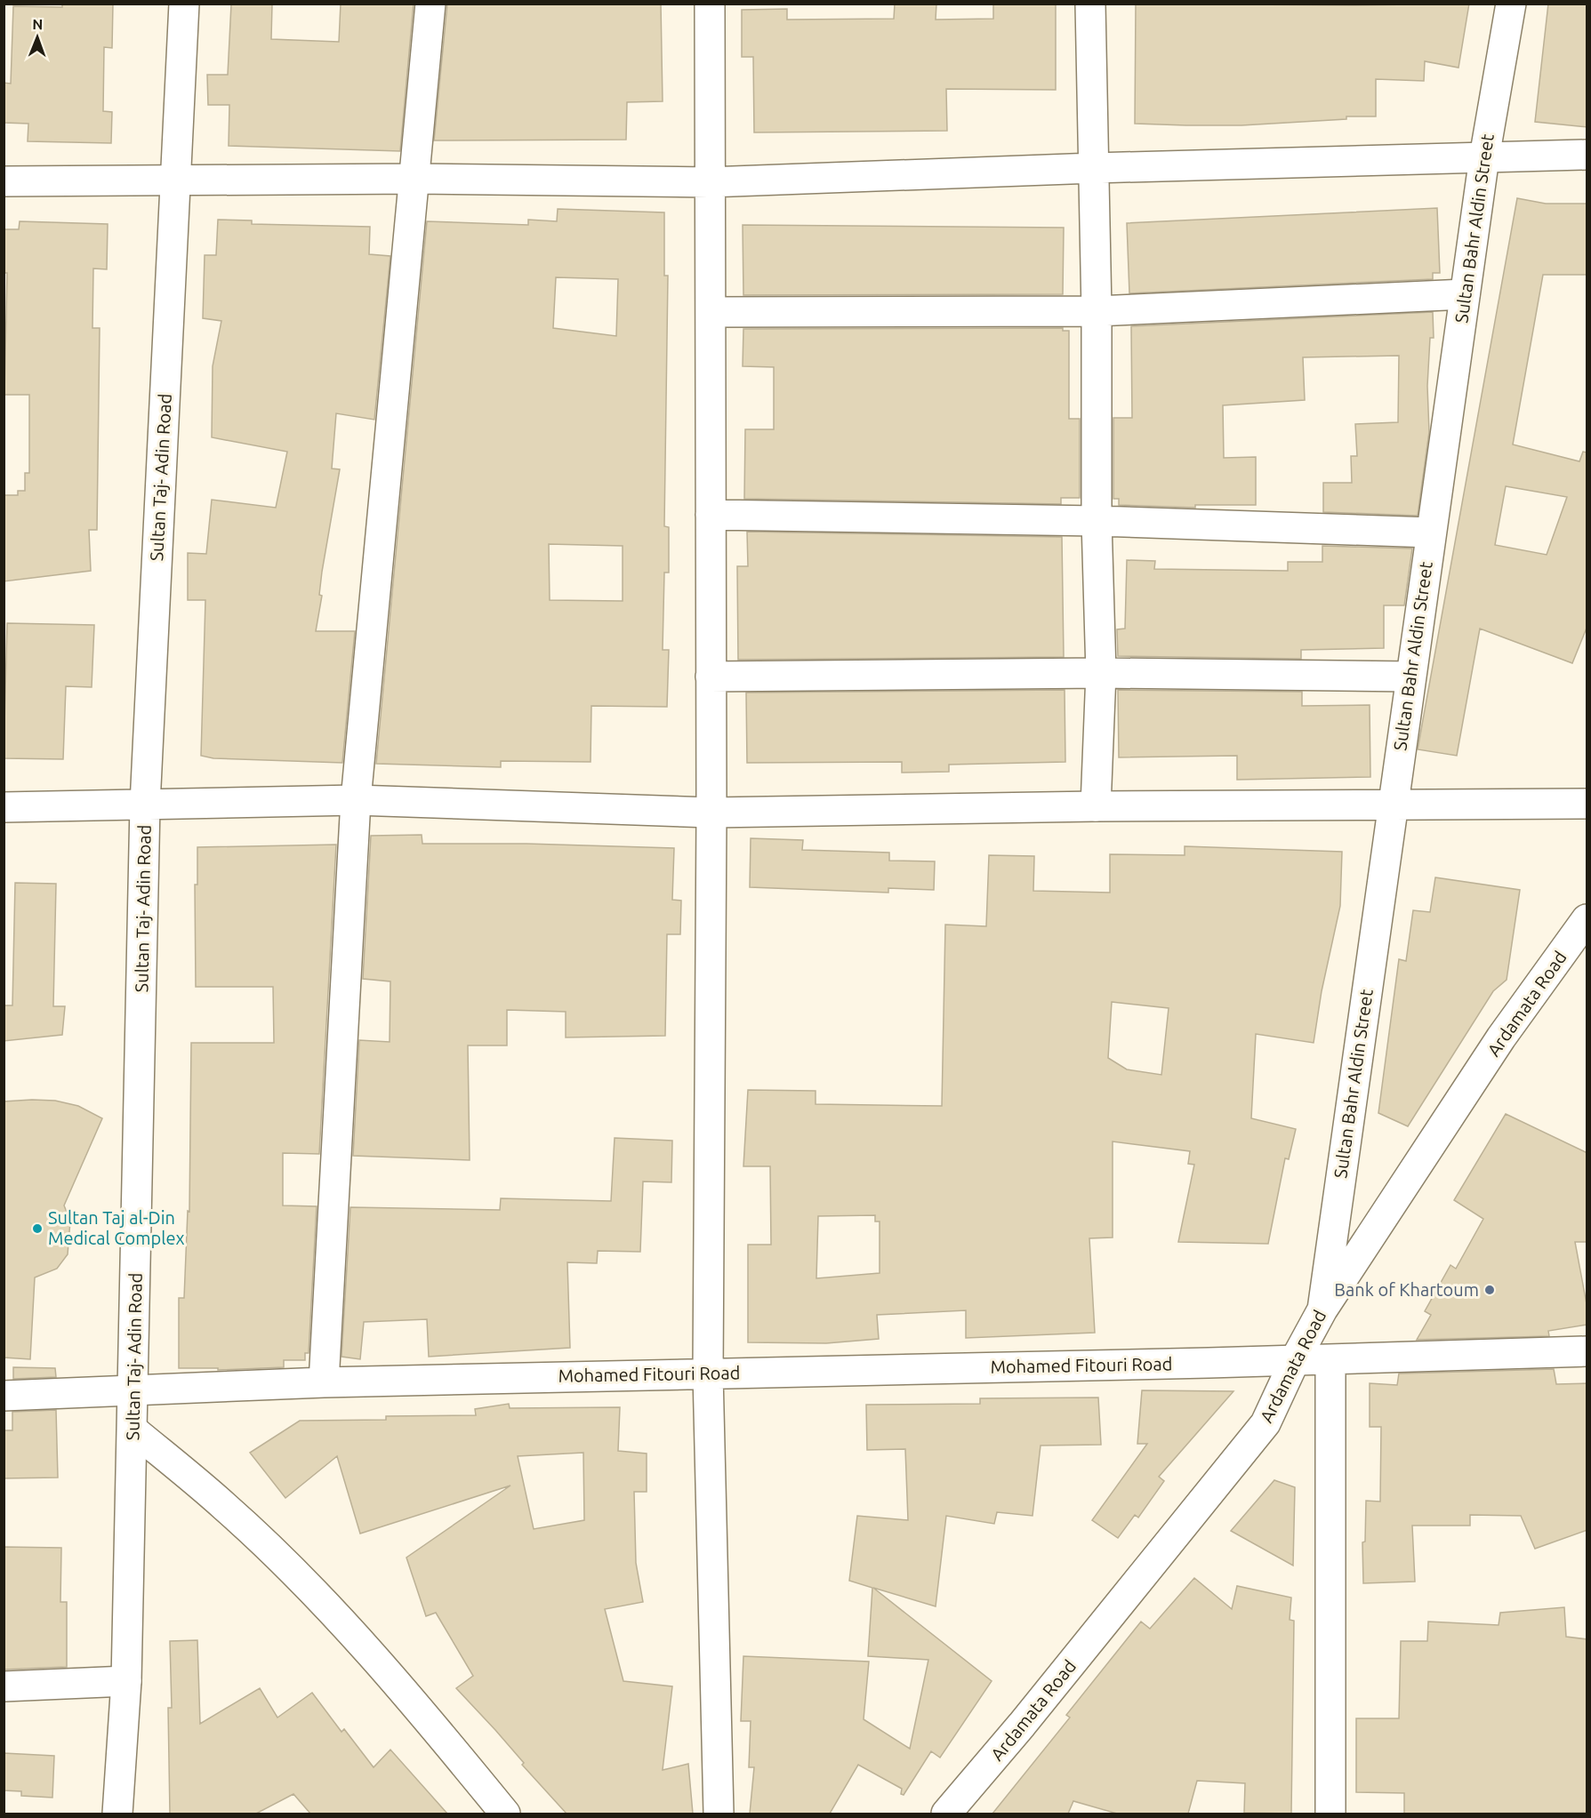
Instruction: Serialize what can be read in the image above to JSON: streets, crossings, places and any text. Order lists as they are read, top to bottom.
{
  "streets": {
    "street": [
      "Sultan Bahr Aldin Street",
      "Sultan Taj- Adin Road",
      "Ardamata Road",
      "Mohamed Fitouri Road"
    ]
  },
  "crossings": [
    ["Sultan Bahr Aldin Street", "Ardamata Road"],
    ["Sultan Taj- Adin Road", "Mohamed Fitouri Road"],
    ["Ardamata Road", "Mohamed Fitouri Road"]
  ],
  "places": ["Sultan Taj al-Din Medical Complex", "Bank of Khartoum"],
  "north": "top"
}
